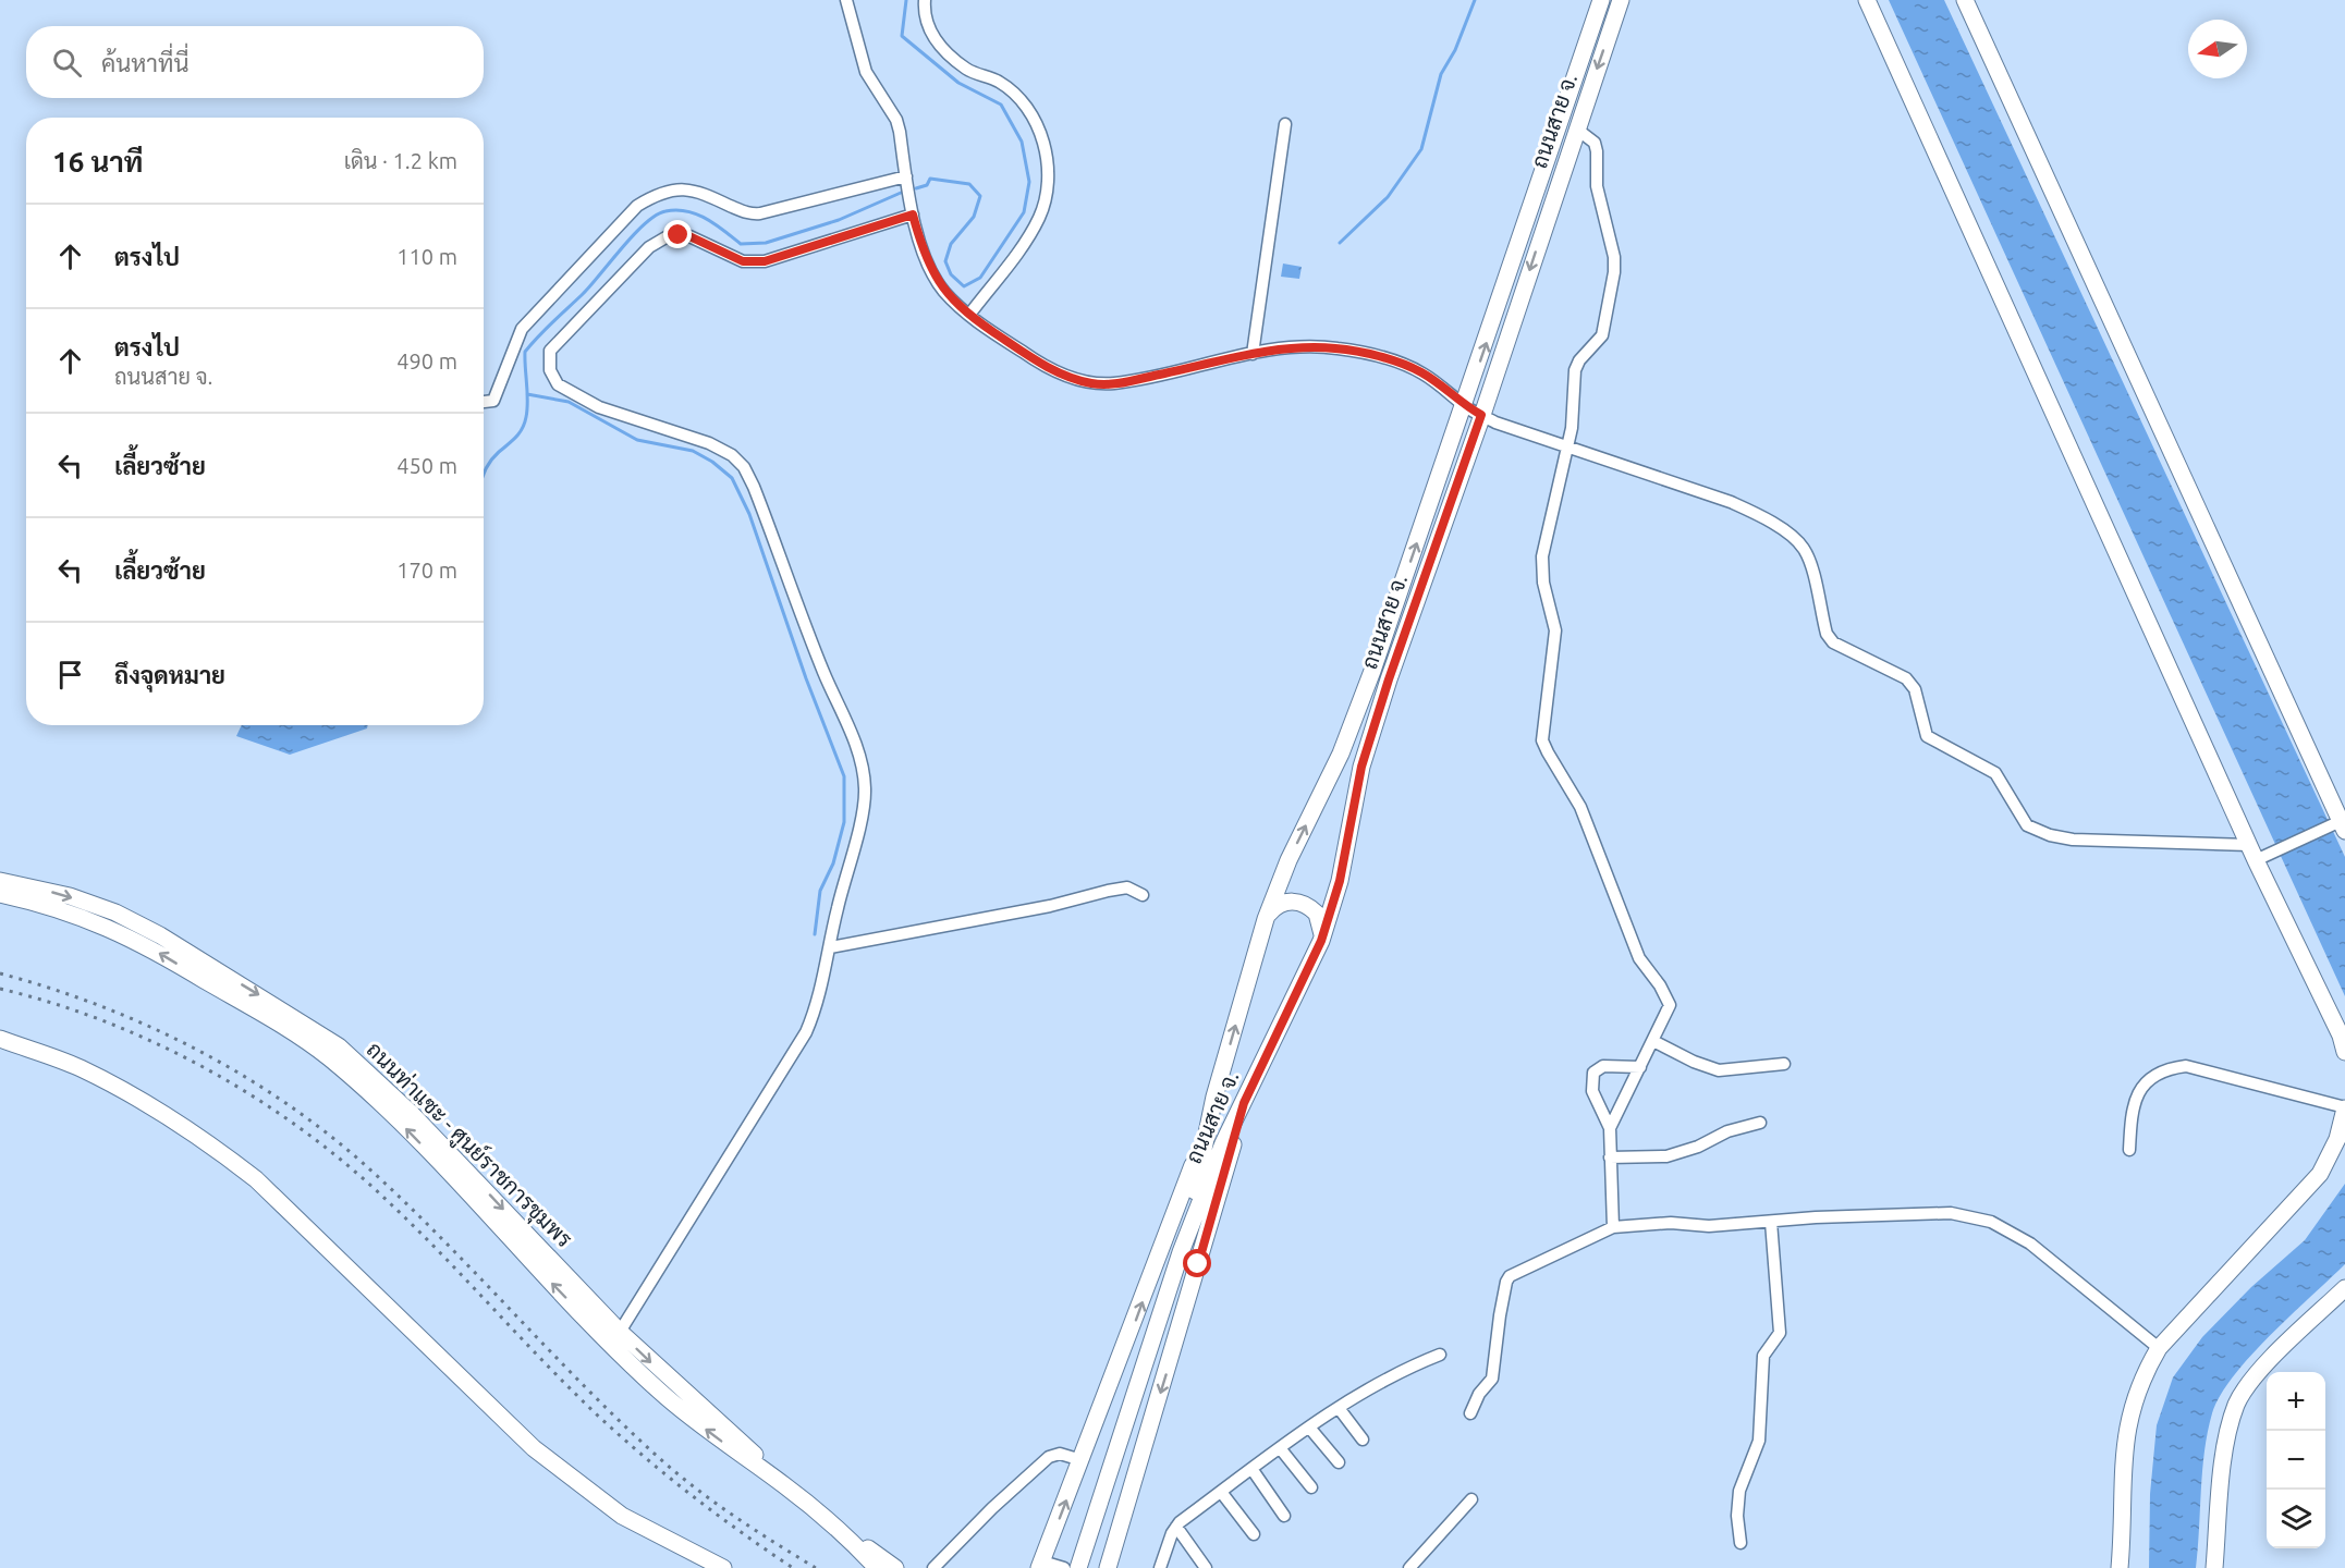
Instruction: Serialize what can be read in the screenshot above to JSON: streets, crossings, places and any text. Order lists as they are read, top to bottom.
{
  "streets": {
    "main road": ["ถนนสาย จ.", "ถนนท่าแซะ - ศูนย์ราชการชุมพร"]
  },
  "north": "left",
  "page": {
    "search": "ค้นหาที่นี่",
    "heading": ["16 นาที", "เดิน · 1.2 km"],
    "list": [
      ["ตรงไป", "110 m"],
      ["ตรงไป", "ถนนสาย จ.", "490 m"],
      ["เลี้ยวซ้าย", "450 m"],
      ["เลี้ยวซ้าย", "170 m"],
      "ถึงจุดหมาย"
    ],
    "map_buttons": ["+", "−"]
  }
}
